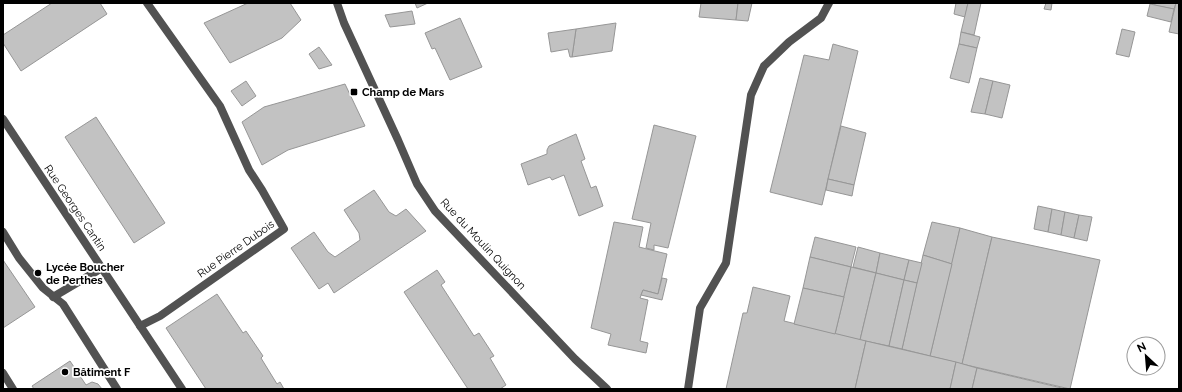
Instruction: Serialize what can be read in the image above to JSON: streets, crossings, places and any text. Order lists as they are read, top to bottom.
{
  "streets": {
    "street": ["Rue Georges Cantin", "Rue du Moulin Quignon", "Rue Pierre Dubois"]
  },
  "crossings": [
    ["Rue Georges Cantin", "Rue Pierre Dubois"]
  ],
  "places": {
    "transit": ["Champ de Mars"],
    "other": ["Lycée Boucher de Perthes", "Bâtiment F"]
  },
  "north": "top left"
}
